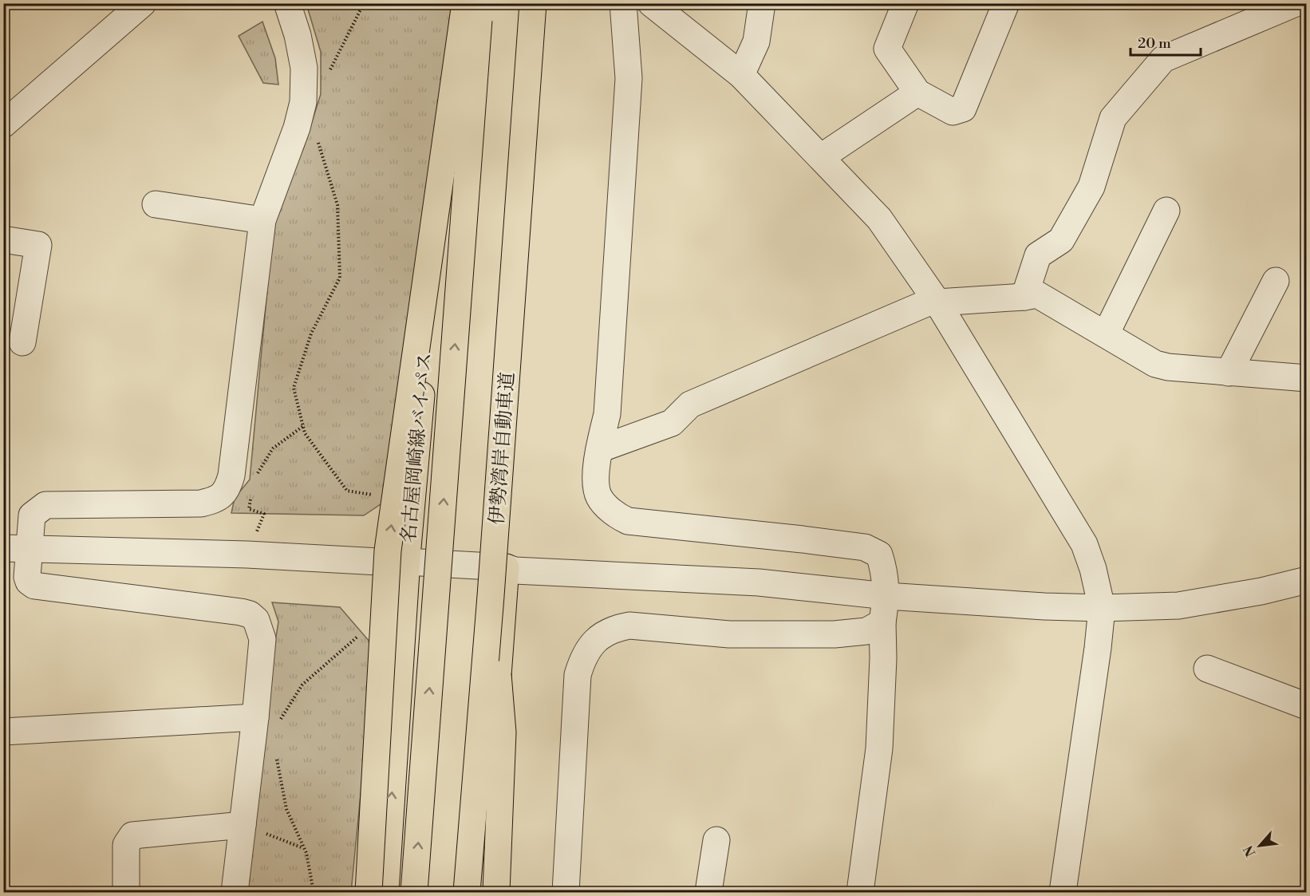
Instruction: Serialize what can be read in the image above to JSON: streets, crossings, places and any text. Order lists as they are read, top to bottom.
{
  "streets": {
    "main road": ["名古屋岡崎線バイパス", "伊勢湾岸自動車道"]
  },
  "scale_bar": "20 m",
  "north": "bottom left"
}
